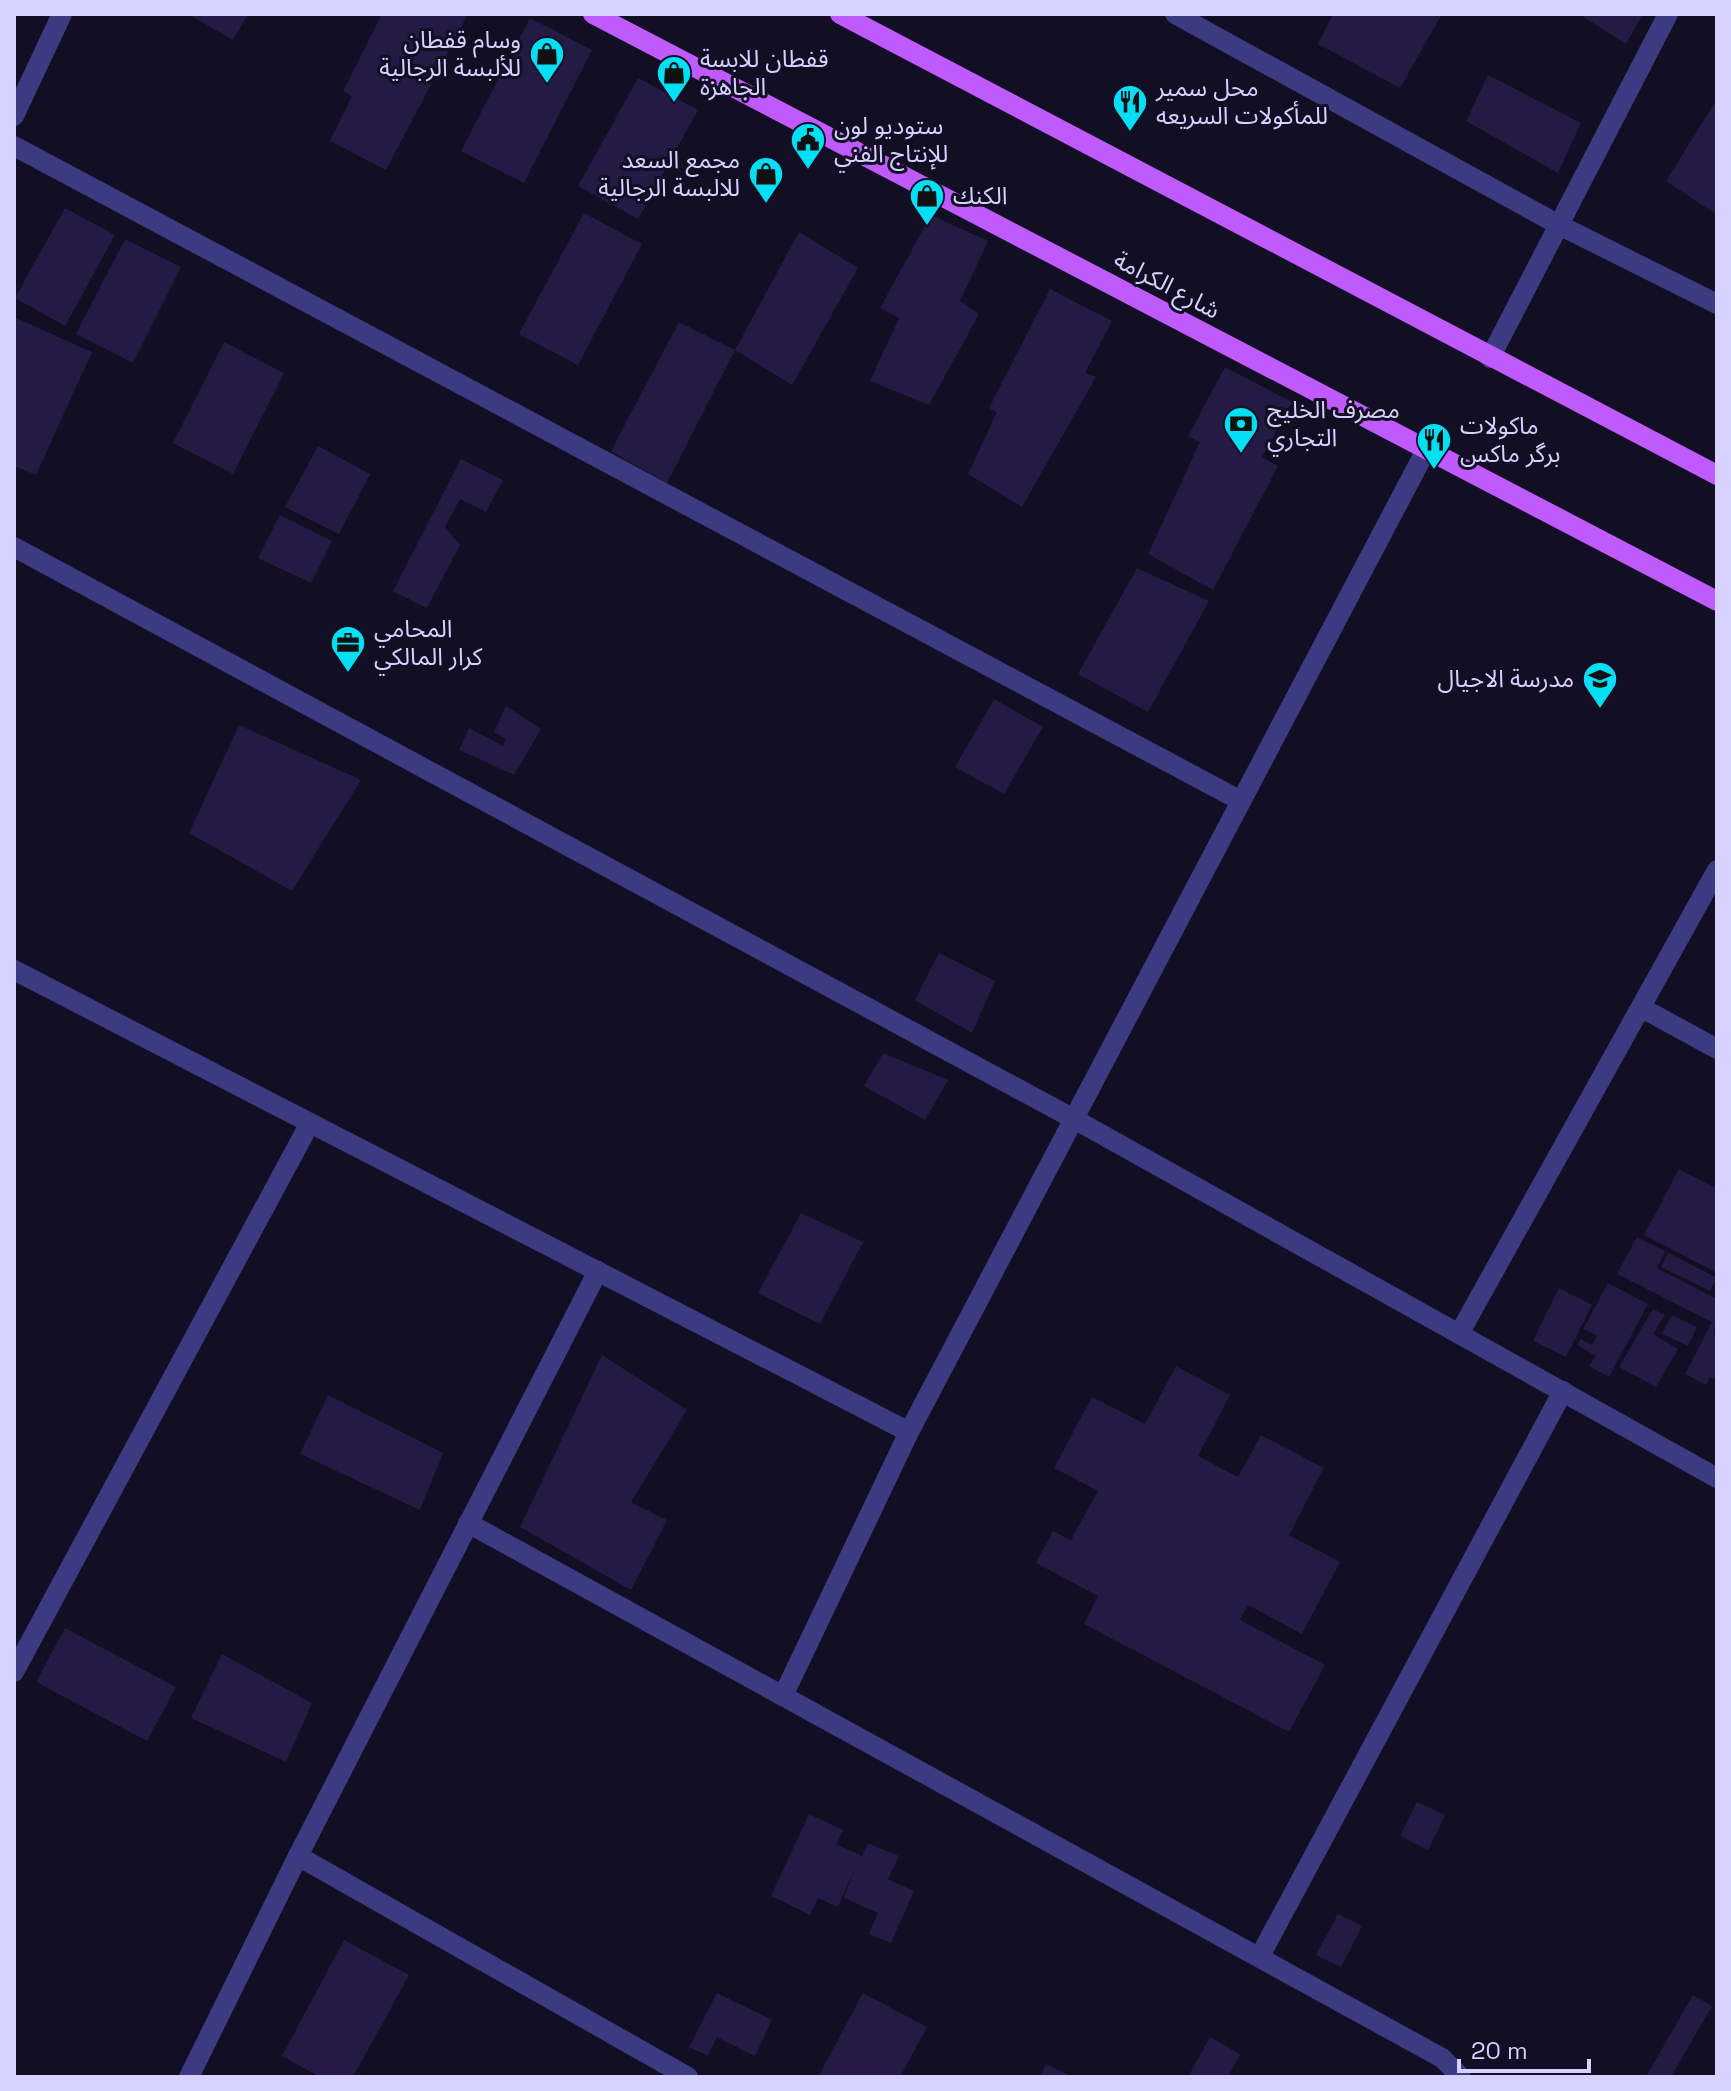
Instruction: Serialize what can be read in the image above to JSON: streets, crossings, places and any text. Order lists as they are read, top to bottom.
{
  "streets": {
    "main road": ["شارع الكرامة"]
  },
  "places": {
    "shop": [
      "وسام قفطان للألبسة الرجالية",
      "قفطان للابسة الجاهزة",
      "مجمع السعد للالبسة الرجالية",
      "الكنك"
    ],
    "restaurant": ["محل سمير للمأكولات السريعه", "ماكولات برگر ماكس"],
    "public building": ["ستوديو لون للإنتاج الفني"],
    "bank": ["مصرف الخليج التجاري"],
    "office": ["المحامي كرار المالكي"],
    "school or university": ["مدرسة الاجيال"]
  },
  "scale_bar": "20 m"
}
